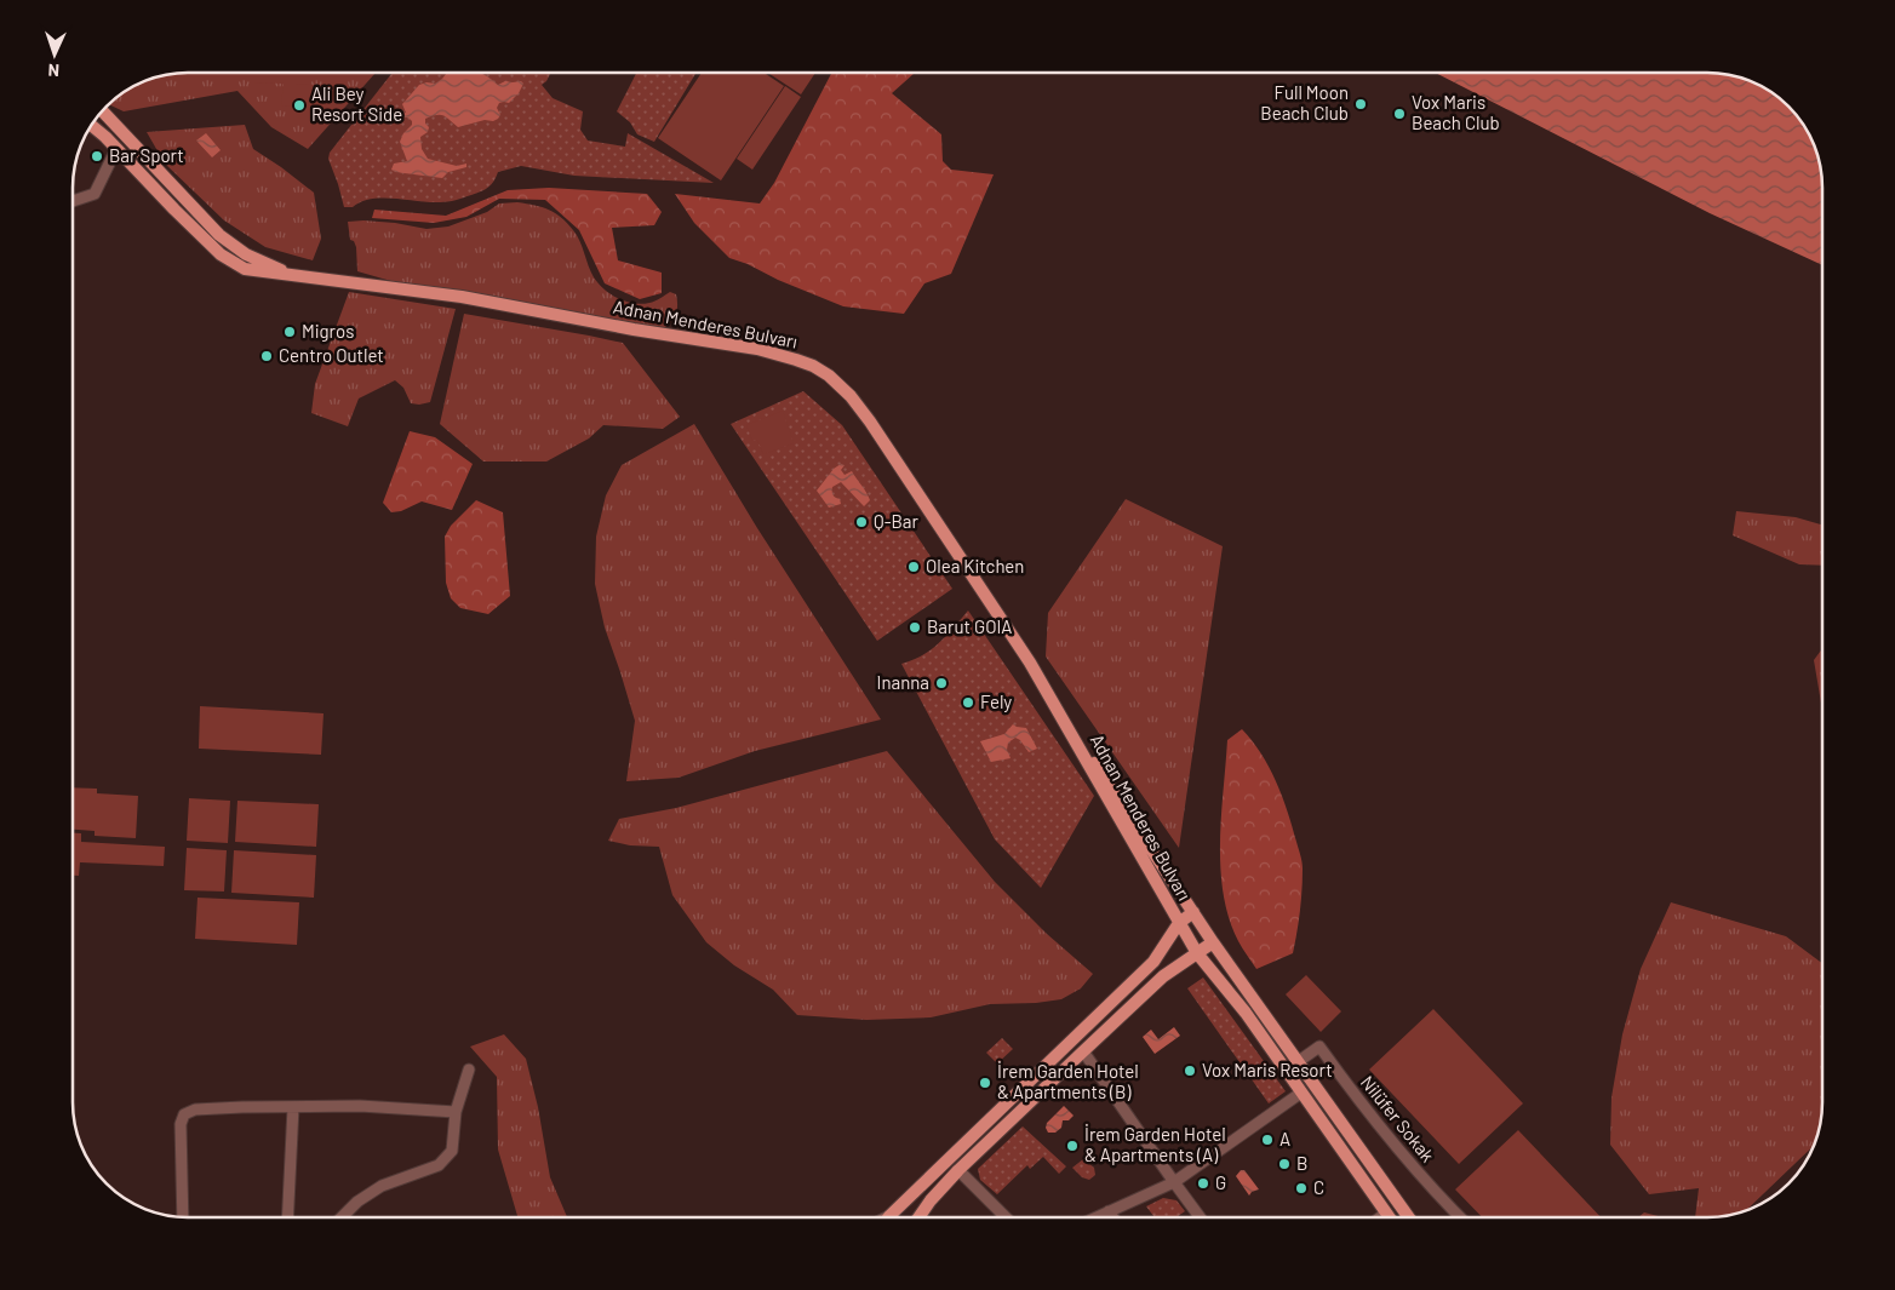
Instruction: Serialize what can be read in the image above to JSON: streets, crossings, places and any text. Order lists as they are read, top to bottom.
{
  "streets": {
    "main road": ["Adnan Menderes Bulvarı"],
    "street": ["Nilüfer Sokak"]
  },
  "places": [
    "Full Moon Beach Club",
    "Ali Bey Resort Side",
    "Vox Maris Beach Club",
    "Bar Sport",
    "Migros",
    "Centro Outlet",
    "Q-Bar",
    "Olea Kitchen",
    "Barut GOIA",
    "Inanna",
    "Fely",
    "Vox Maris Resort",
    "İrem Garden Hotel & Apartments (B)",
    "A",
    "İrem Garden Hotel & Apartments (A)",
    "B",
    "G",
    "C"
  ],
  "north": "bottom"
}
